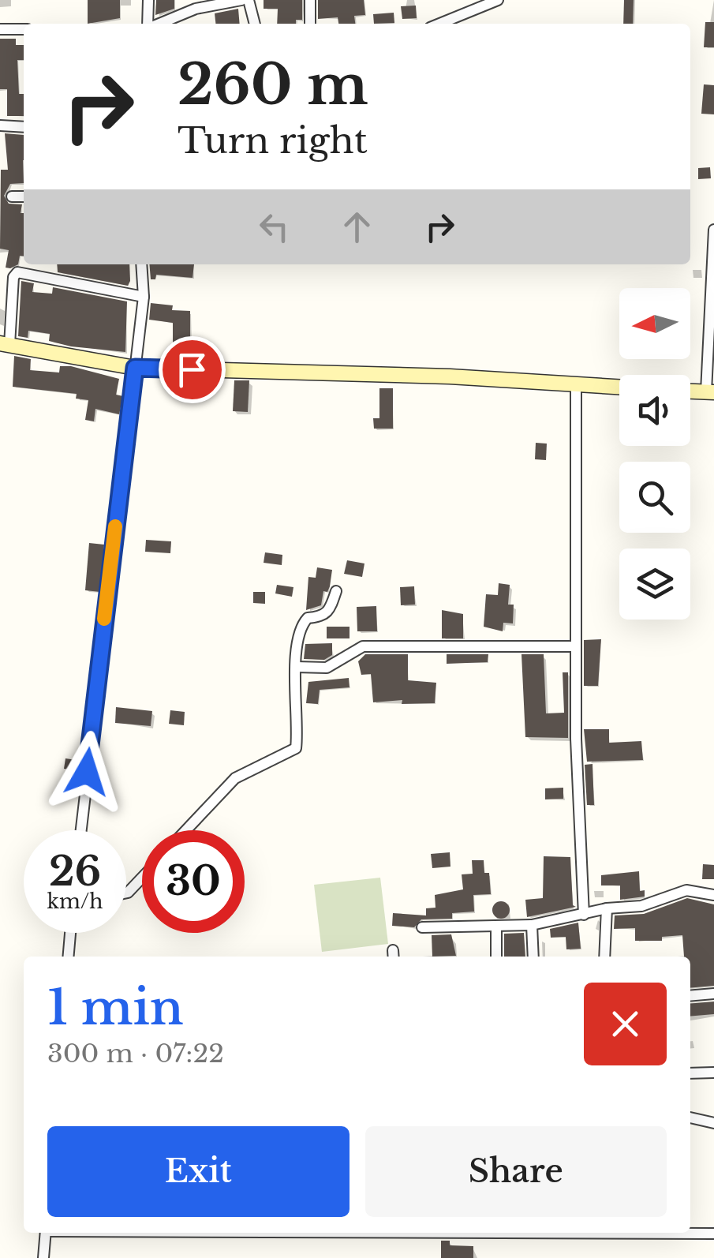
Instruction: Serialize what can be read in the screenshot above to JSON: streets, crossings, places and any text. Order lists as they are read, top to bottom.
{
  "north": "left",
  "page": {
    "turn": ["260 m", "Turn right"],
    "speed": "26 km/h",
    "limit": "30",
    "heading": ["1 min", "300 m · 07:22"],
    "buttons": ["Exit", "Share"]
  }
}
